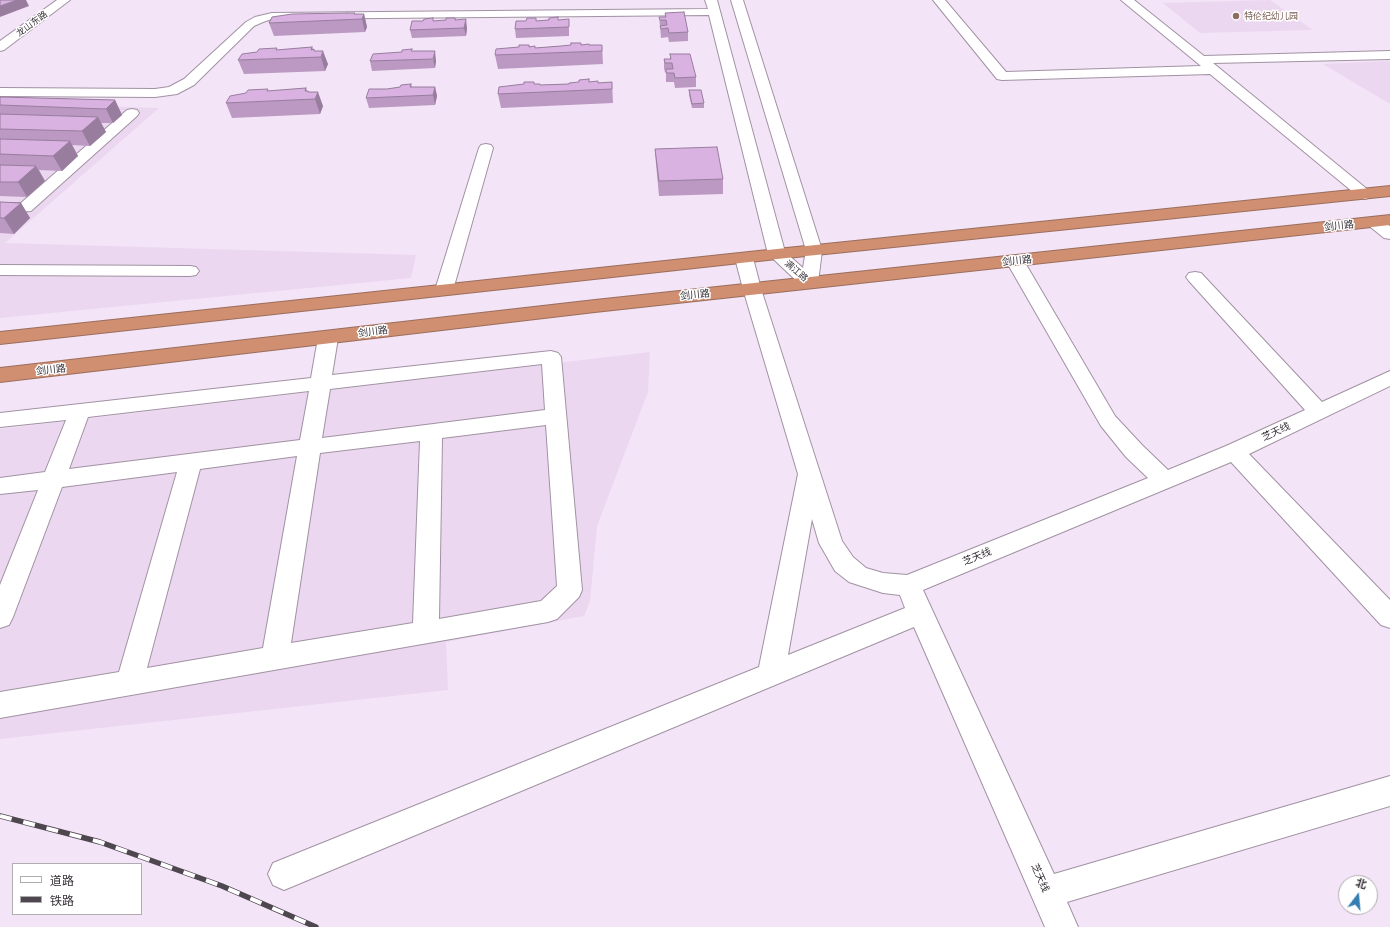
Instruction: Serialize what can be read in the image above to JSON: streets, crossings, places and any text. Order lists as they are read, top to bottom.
{
  "streets": {
    "highway": ["剑川路"],
    "street": ["龙山东路", "满江路", "芝天线"]
  },
  "crossings": [
    ["剑川路", "满江路"]
  ],
  "places": ["特伦纪幼儿园"],
  "legend": ["道路", "铁路"],
  "north": "top"
}
